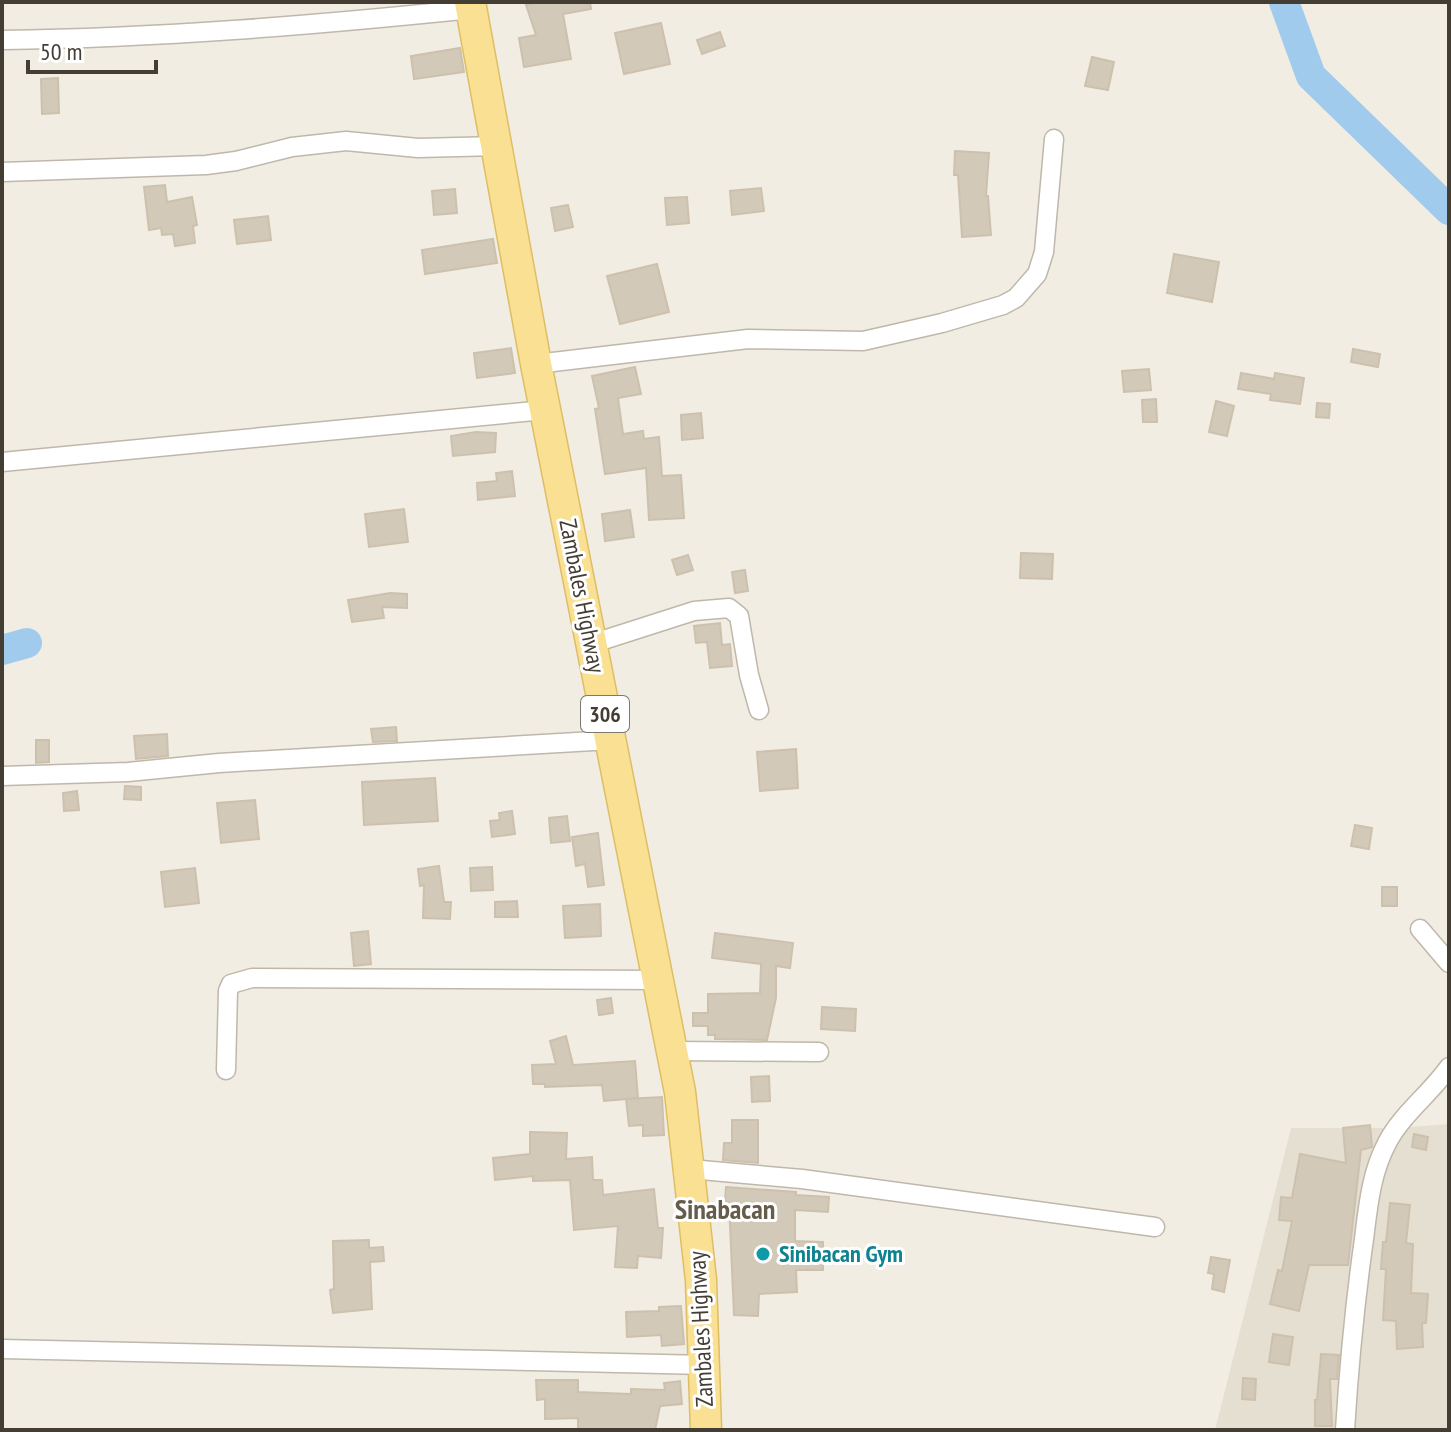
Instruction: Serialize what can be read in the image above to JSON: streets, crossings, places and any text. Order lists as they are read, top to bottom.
{
  "streets": {
    "main road": ["Zambales Highway", "306"]
  },
  "districts": ["Sinabacan"],
  "places": ["Sinibacan Gym"],
  "scale_bar": "50 m"
}
